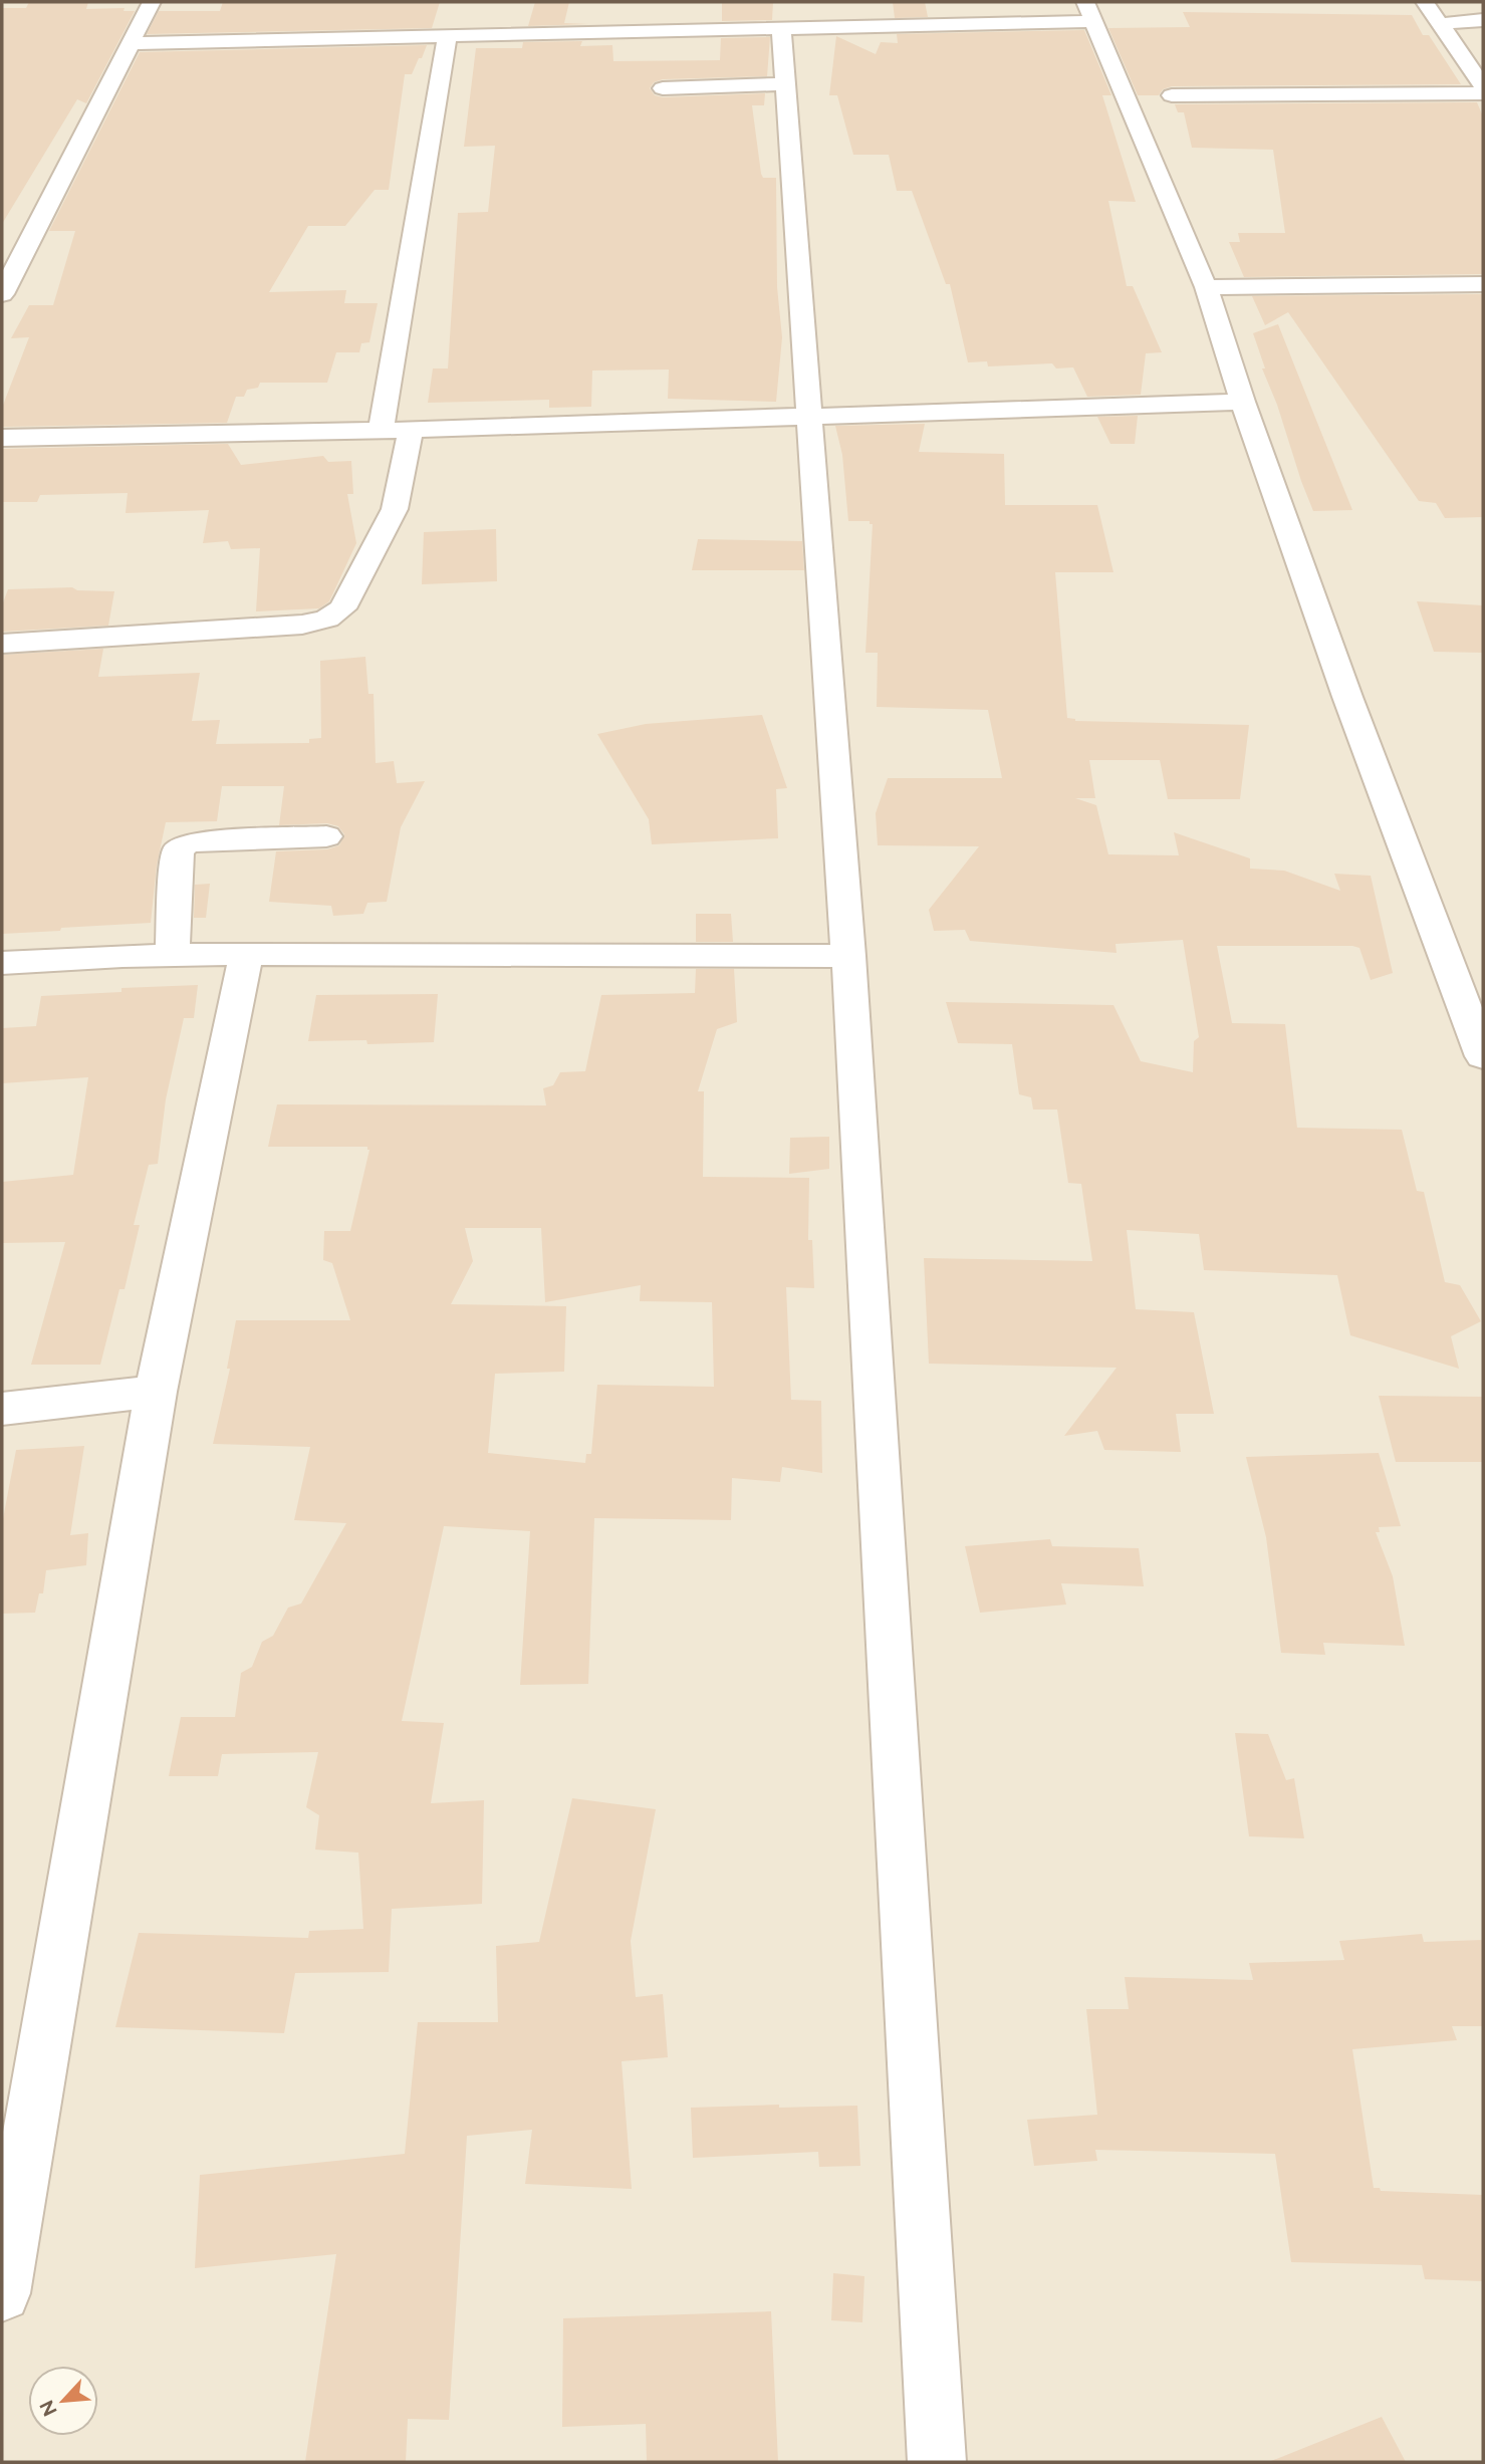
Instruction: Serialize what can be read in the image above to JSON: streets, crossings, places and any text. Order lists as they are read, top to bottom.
{
  "north": "bottom left"
}
